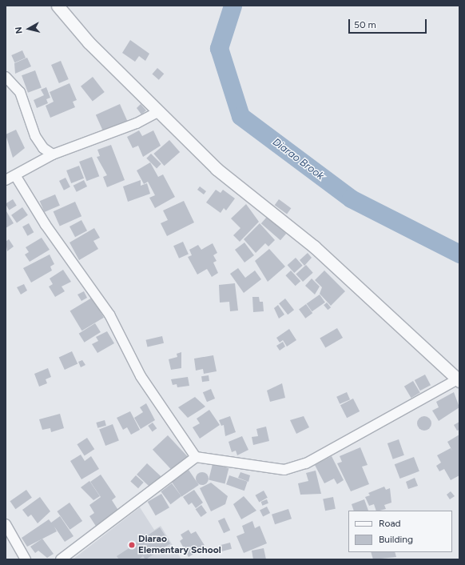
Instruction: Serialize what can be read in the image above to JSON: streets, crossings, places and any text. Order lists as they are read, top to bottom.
{
  "water": ["Diarao Brook"],
  "places": ["Diarao Elementary School"],
  "legend": ["Road", "Building"],
  "scale_bar": "50 m",
  "north": "left"
}
